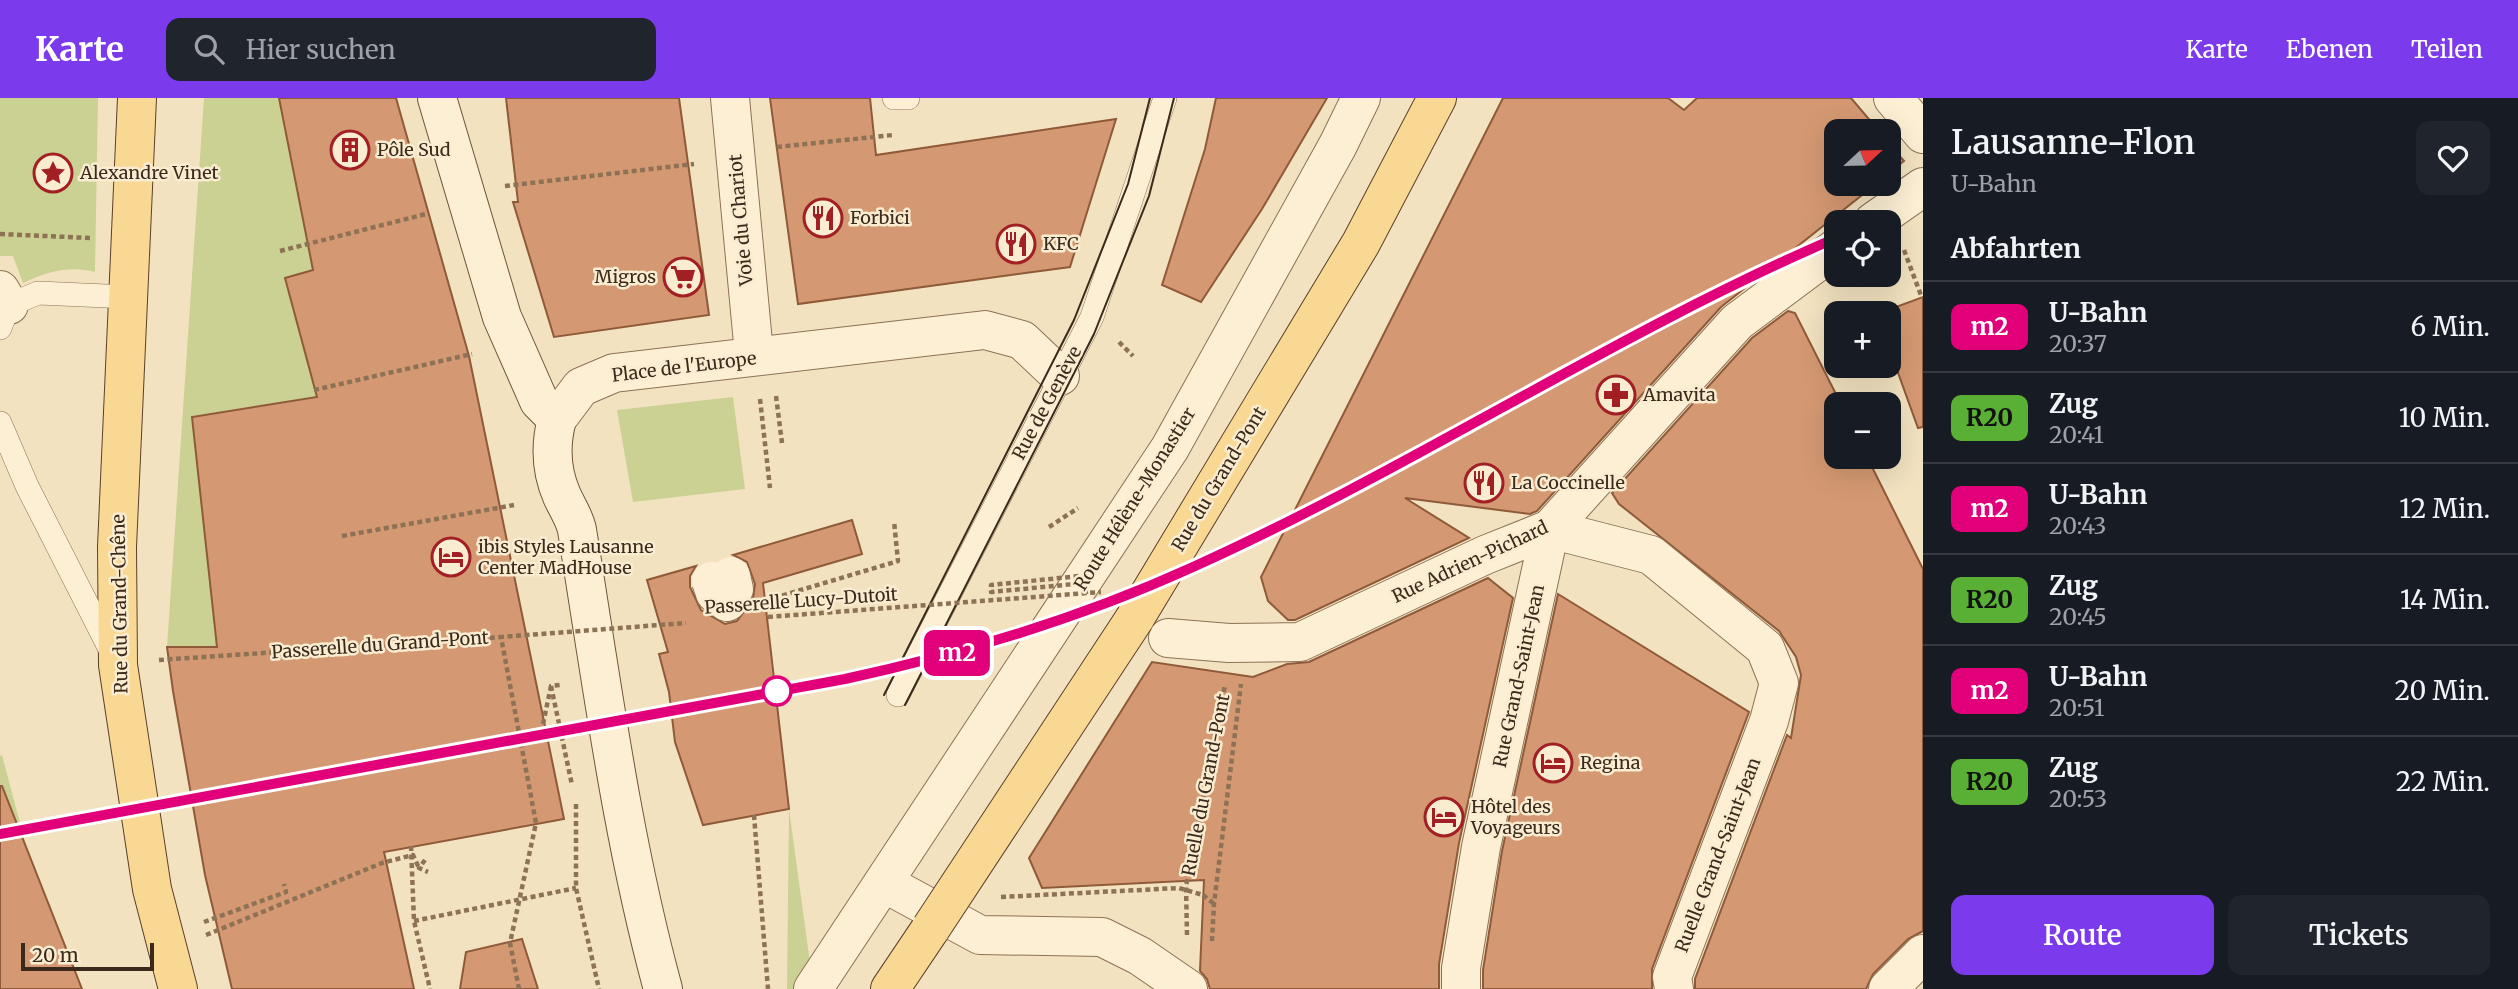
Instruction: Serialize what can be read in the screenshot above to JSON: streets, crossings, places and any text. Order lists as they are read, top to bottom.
{
  "streets": {
    "main road": ["Rue du Grand-Pont", "Rue du Grand-Chêne"],
    "street": [
      "Voie du Chariot",
      "Place de l'Europe",
      "Route Hélène-Monastier",
      "Rue Adrien-Pichard",
      "Rue Grand-Saint-Jean",
      "Ruelle Grand-Saint-Jean"
    ],
    "lane": ["Rue de Genève"],
    "path": ["Passerelle Lucy-Dutoit", "Passerelle du Grand-Pont", "Ruelle du Grand-Pont"]
  },
  "crossings": [
    ["Place de l'Europe", "Rue de Genève"],
    ["Route Hélène-Monastier", "Passerelle Lucy-Dutoit"],
    ["Rue Adrien-Pichard", "Rue Grand-Saint-Jean"],
    ["Rue Adrien-Pichard", "Ruelle du Grand-Pont"],
    ["Rue Adrien-Pichard", "Ruelle Grand-Saint-Jean"],
    ["Passerelle Lucy-Dutoit", "Passerelle du Grand-Pont"],
    ["Rue du Grand-Chêne", "Passerelle du Grand-Pont"],
    ["Rue Grand-Saint-Jean", "Ruelle Grand-Saint-Jean"]
  ],
  "places": {
    "building": ["Pôle Sud"],
    "place": ["Alexandre Vinet"],
    "restaurant": ["Forbici", "KFC", "La Coccinelle"],
    "supermarket": ["Migros"],
    "pharmacy": ["Amavita"],
    "hotel": ["ibis Styles Lausanne Center MadHouse", "Regina", "Hôtel des Voyageurs"]
  },
  "lines": ["metro line m2"],
  "scale_bar": "20 m",
  "north": "right",
  "page": {
    "header": "Karte",
    "search": "Hier suchen",
    "nav": ["Karte", "Ebenen", "Teilen"],
    "on_map": "m2",
    "heading": [
      ["Lausanne-Flon", "U-Bahn"],
      "Abfahrten"
    ],
    "map_buttons": ["+", "−"],
    "list": [
      {
        "mark": "m2",
        "name": "U-Bahn",
        "note": "20:37",
        "value": "6 Min."
      },
      {
        "mark": "R20",
        "name": "Zug",
        "note": "20:41",
        "value": "10 Min."
      },
      {
        "mark": "m2",
        "name": "U-Bahn",
        "note": "20:43",
        "value": "12 Min."
      },
      {
        "mark": "R20",
        "name": "Zug",
        "note": "20:45",
        "value": "14 Min."
      },
      {
        "mark": "m2",
        "name": "U-Bahn",
        "note": "20:51",
        "value": "20 Min."
      },
      {
        "mark": "R20",
        "name": "Zug",
        "note": "20:53",
        "value": "22 Min."
      }
    ],
    "buttons": ["Route", "Tickets"],
    "scale": "20 m"
  }
}
